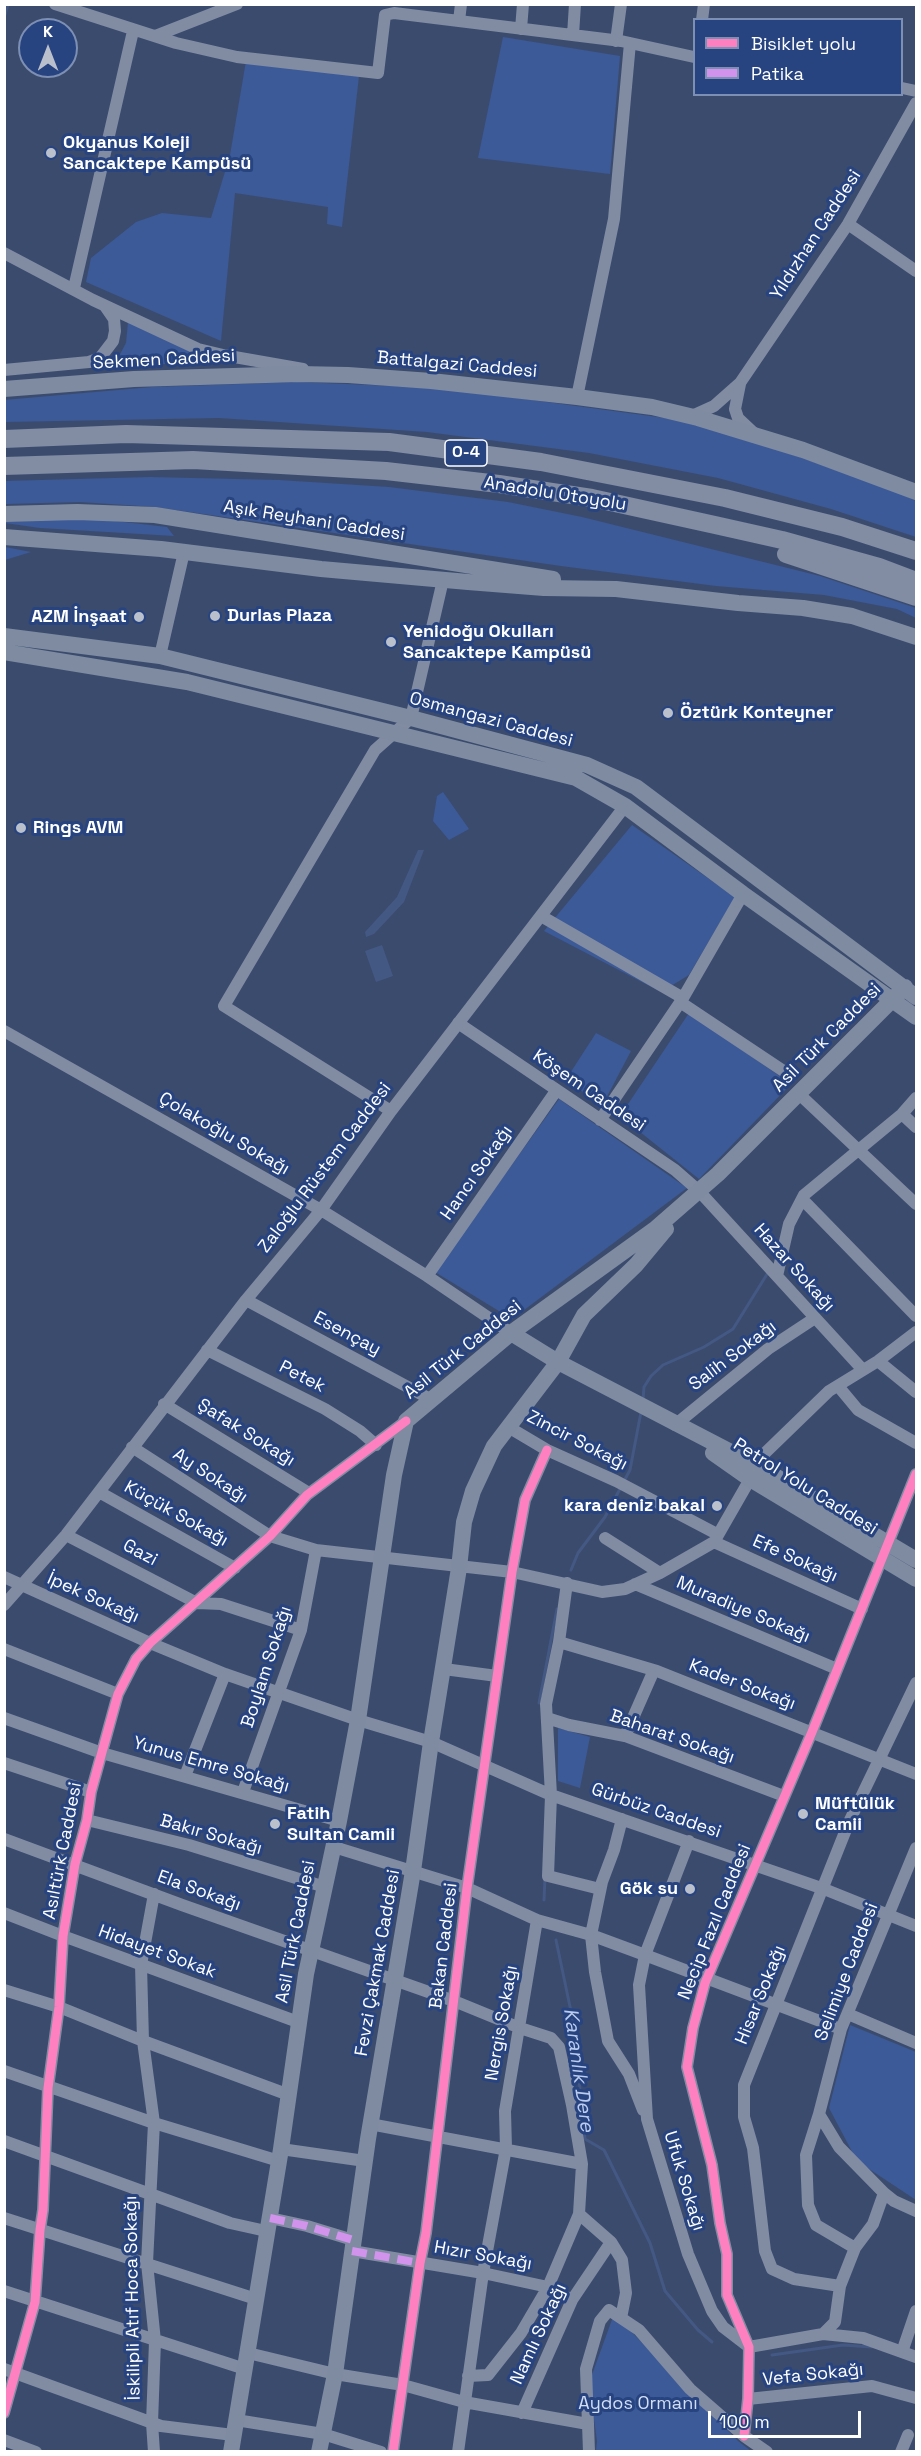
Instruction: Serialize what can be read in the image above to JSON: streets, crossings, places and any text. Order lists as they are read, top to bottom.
{
  "streets": {
    "highway": ["O-4", "Anadolu Otoyolu"],
    "main road": [
      "Sekmen Caddesi",
      "Battalgazi Caddesi",
      "Aşık Reyhani Caddesi",
      "Osmangazi Caddesi",
      "Asil Türk Caddesi",
      "Petrol Yolu Caddesi",
      "Fevzi Çakmak Caddesi"
    ],
    "street": [
      "Yıldızhan Caddesi",
      "Köşem Caddesi",
      "Çolakoğlu Sokağı",
      "Zaloğlu Rüstem Caddesi",
      "Hancı Sokağı",
      "Hazar Sokağı",
      "Esençay",
      "Salih Sokağı",
      "Petek",
      "Şafak Sokağı",
      "Zincir Sokağı",
      "Ay Sokağı",
      "Küçük Sokağı",
      "Gazi",
      "Efe Sokağı",
      "İpek Sokağı",
      "Muradiye Sokağı",
      "Boylam Sokağı",
      "Kader Sokağı",
      "Baharat Sokağı",
      "Yunus Emre Sokağı",
      "Gürbüz Caddesi",
      "Bakır Sokağı",
      "Asıltürk Caddesi",
      "Ela Sokağı",
      "Necip Fazıl Caddesi",
      "Bakan Caddesi",
      "Hidayet Sokak",
      "Selimiye Caddesi",
      "Hisar Sokağı",
      "Nergis Sokağı",
      "Ufuk Sokağı",
      "Hızır Sokağı",
      "İskilipli Atıf Hoca Sokağı",
      "Namlı Sokağı",
      "Vefa Sokağı"
    ]
  },
  "crossings": [
    ["Sekmen Caddesi", "Battalgazi Caddesi"],
    ["Osmangazi Caddesi", "Asil Türk Caddesi"],
    ["Osmangazi Caddesi", "Zaloğlu Rüstem Caddesi"],
    ["Asil Türk Caddesi", "Köşem Caddesi"],
    ["Asil Türk Caddesi", "Çolakoğlu Sokağı"],
    ["Asil Türk Caddesi", "Hazar Sokağı"],
    ["Asil Türk Caddesi", "Esençay"],
    ["Asil Türk Caddesi", "Ay Sokağı"],
    ["Asil Türk Caddesi", "Petrol Yolu Caddesi"],
    ["Asil Türk Caddesi", "İpek Sokağı"],
    ["Asil Türk Caddesi", "Yunus Emre Sokağı"],
    ["Asil Türk Caddesi", "Gürbüz Caddesi"],
    ["Asil Türk Caddesi", "Bakır Sokağı"],
    ["Asil Türk Caddesi", "Asıltürk Caddesi"],
    ["Asil Türk Caddesi", "Ela Sokağı"],
    ["Asil Türk Caddesi", "Hidayet Sokak"],
    ["Asil Türk Caddesi", "Fevzi Çakmak Caddesi"],
    ["Asil Türk Caddesi", "Hızır Sokağı"],
    ["Köşem Caddesi", "Zaloğlu Rüstem Caddesi"],
    ["Köşem Caddesi", "Hancı Sokağı"],
    ["Köşem Caddesi", "Hazar Sokağı"],
    ["Çolakoğlu Sokağı", "Zaloğlu Rüstem Caddesi"],
    ["Çolakoğlu Sokağı", "Hancı Sokağı"],
    ["Çolakoğlu Sokağı", "Petrol Yolu Caddesi"],
    ["Zaloğlu Rüstem Caddesi", "Esençay"],
    ["Zaloğlu Rüstem Caddesi", "Petek"],
    ["Zaloğlu Rüstem Caddesi", "Şafak Sokağı"],
    ["Zaloğlu Rüstem Caddesi", "Ay Sokağı"],
    ["Zaloğlu Rüstem Caddesi", "Küçük Sokağı"],
    ["Zaloğlu Rüstem Caddesi", "Gazi"],
    ["Zaloğlu Rüstem Caddesi", "İpek Sokağı"],
    ["Hazar Sokağı", "Salih Sokağı"],
    ["Salih Sokağı", "Petrol Yolu Caddesi"],
    ["Petek", "Asıltürk Caddesi"],
    ["Şafak Sokağı", "Asıltürk Caddesi"],
    ["Zincir Sokağı", "Efe Sokağı"],
    ["Zincir Sokağı", "Bakan Caddesi"],
    ["Zincir Sokağı", "Fevzi Çakmak Caddesi"],
    ["Ay Sokağı", "Efe Sokağı"],
    ["Ay Sokağı", "Muradiye Sokağı"],
    ["Ay Sokağı", "Boylam Sokağı"],
    ["Ay Sokağı", "Asıltürk Caddesi"],
    ["Ay Sokağı", "Bakan Caddesi"],
    ["Ay Sokağı", "Fevzi Çakmak Caddesi"],
    ["Petrol Yolu Caddesi", "Necip Fazıl Caddesi"],
    ["Petrol Yolu Caddesi", "Fevzi Çakmak Caddesi"],
    ["Küçük Sokağı", "Asıltürk Caddesi"],
    ["Gazi", "Asıltürk Caddesi"],
    ["Efe Sokağı", "Necip Fazıl Caddesi"],
    ["İpek Sokağı", "Boylam Sokağı"],
    ["İpek Sokağı", "Gürbüz Caddesi"],
    ["İpek Sokağı", "Asıltürk Caddesi"],
    ["Muradiye Sokağı", "Necip Fazıl Caddesi"],
    ["Boylam Sokağı", "Yunus Emre Sokağı"],
    ["Kader Sokağı", "Necip Fazıl Caddesi"],
    ["Kader Sokağı", "Hisar Sokağı"],
    ["Baharat Sokağı", "Necip Fazıl Caddesi"],
    ["Yunus Emre Sokağı", "Asıltürk Caddesi"],
    ["Gürbüz Caddesi", "Necip Fazıl Caddesi"],
    ["Gürbüz Caddesi", "Bakan Caddesi"],
    ["Gürbüz Caddesi", "Fevzi Çakmak Caddesi"],
    ["Gürbüz Caddesi", "Selimiye Caddesi"],
    ["Gürbüz Caddesi", "Hisar Sokağı"],
    ["Gürbüz Caddesi", "Ufuk Sokağı"],
    ["Bakır Sokağı", "Asıltürk Caddesi"],
    ["Asıltürk Caddesi", "Ela Sokağı"],
    ["Asıltürk Caddesi", "Hidayet Sokak"],
    ["Asıltürk Caddesi", "Hızır Sokağı"],
    ["Ela Sokağı", "Bakan Caddesi"],
    ["Ela Sokağı", "Fevzi Çakmak Caddesi"],
    ["Ela Sokağı", "Nergis Sokağı"],
    ["Ela Sokağı", "Hızır Sokağı"],
    ["Ela Sokağı", "İskilipli Atıf Hoca Sokağı"],
    ["Necip Fazıl Caddesi", "Ufuk Sokağı"],
    ["Necip Fazıl Caddesi", "Vefa Sokağı"],
    ["Bakan Caddesi", "Hızır Sokağı"],
    ["Hidayet Sokak", "İskilipli Atıf Hoca Sokağı"],
    ["Fevzi Çakmak Caddesi", "Hızır Sokağı"],
    ["Nergis Sokağı", "Hızır Sokağı"],
    ["Hızır Sokağı", "İskilipli Atıf Hoca Sokağı"],
    ["Hızır Sokağı", "Namlı Sokağı"]
  ],
  "water": ["Karanlık Dere"],
  "parks": ["Aydos Ormanı"],
  "places": [
    "Okyanus Koleji Sancaktepe Kampüsü",
    "Durlas Plaza",
    "AZM İnşaat",
    "Yenidoğu Okulları Sancaktepe Kampüsü",
    "Öztürk Konteyner",
    "Rings AVM",
    "kara deniz bakal",
    "Müftülük Camii",
    "Fatih Sultan Camii",
    "Gök su"
  ],
  "legend": ["Bisiklet yolu", "Patika"],
  "scale_bar": "100 m",
  "north": "top"
}
